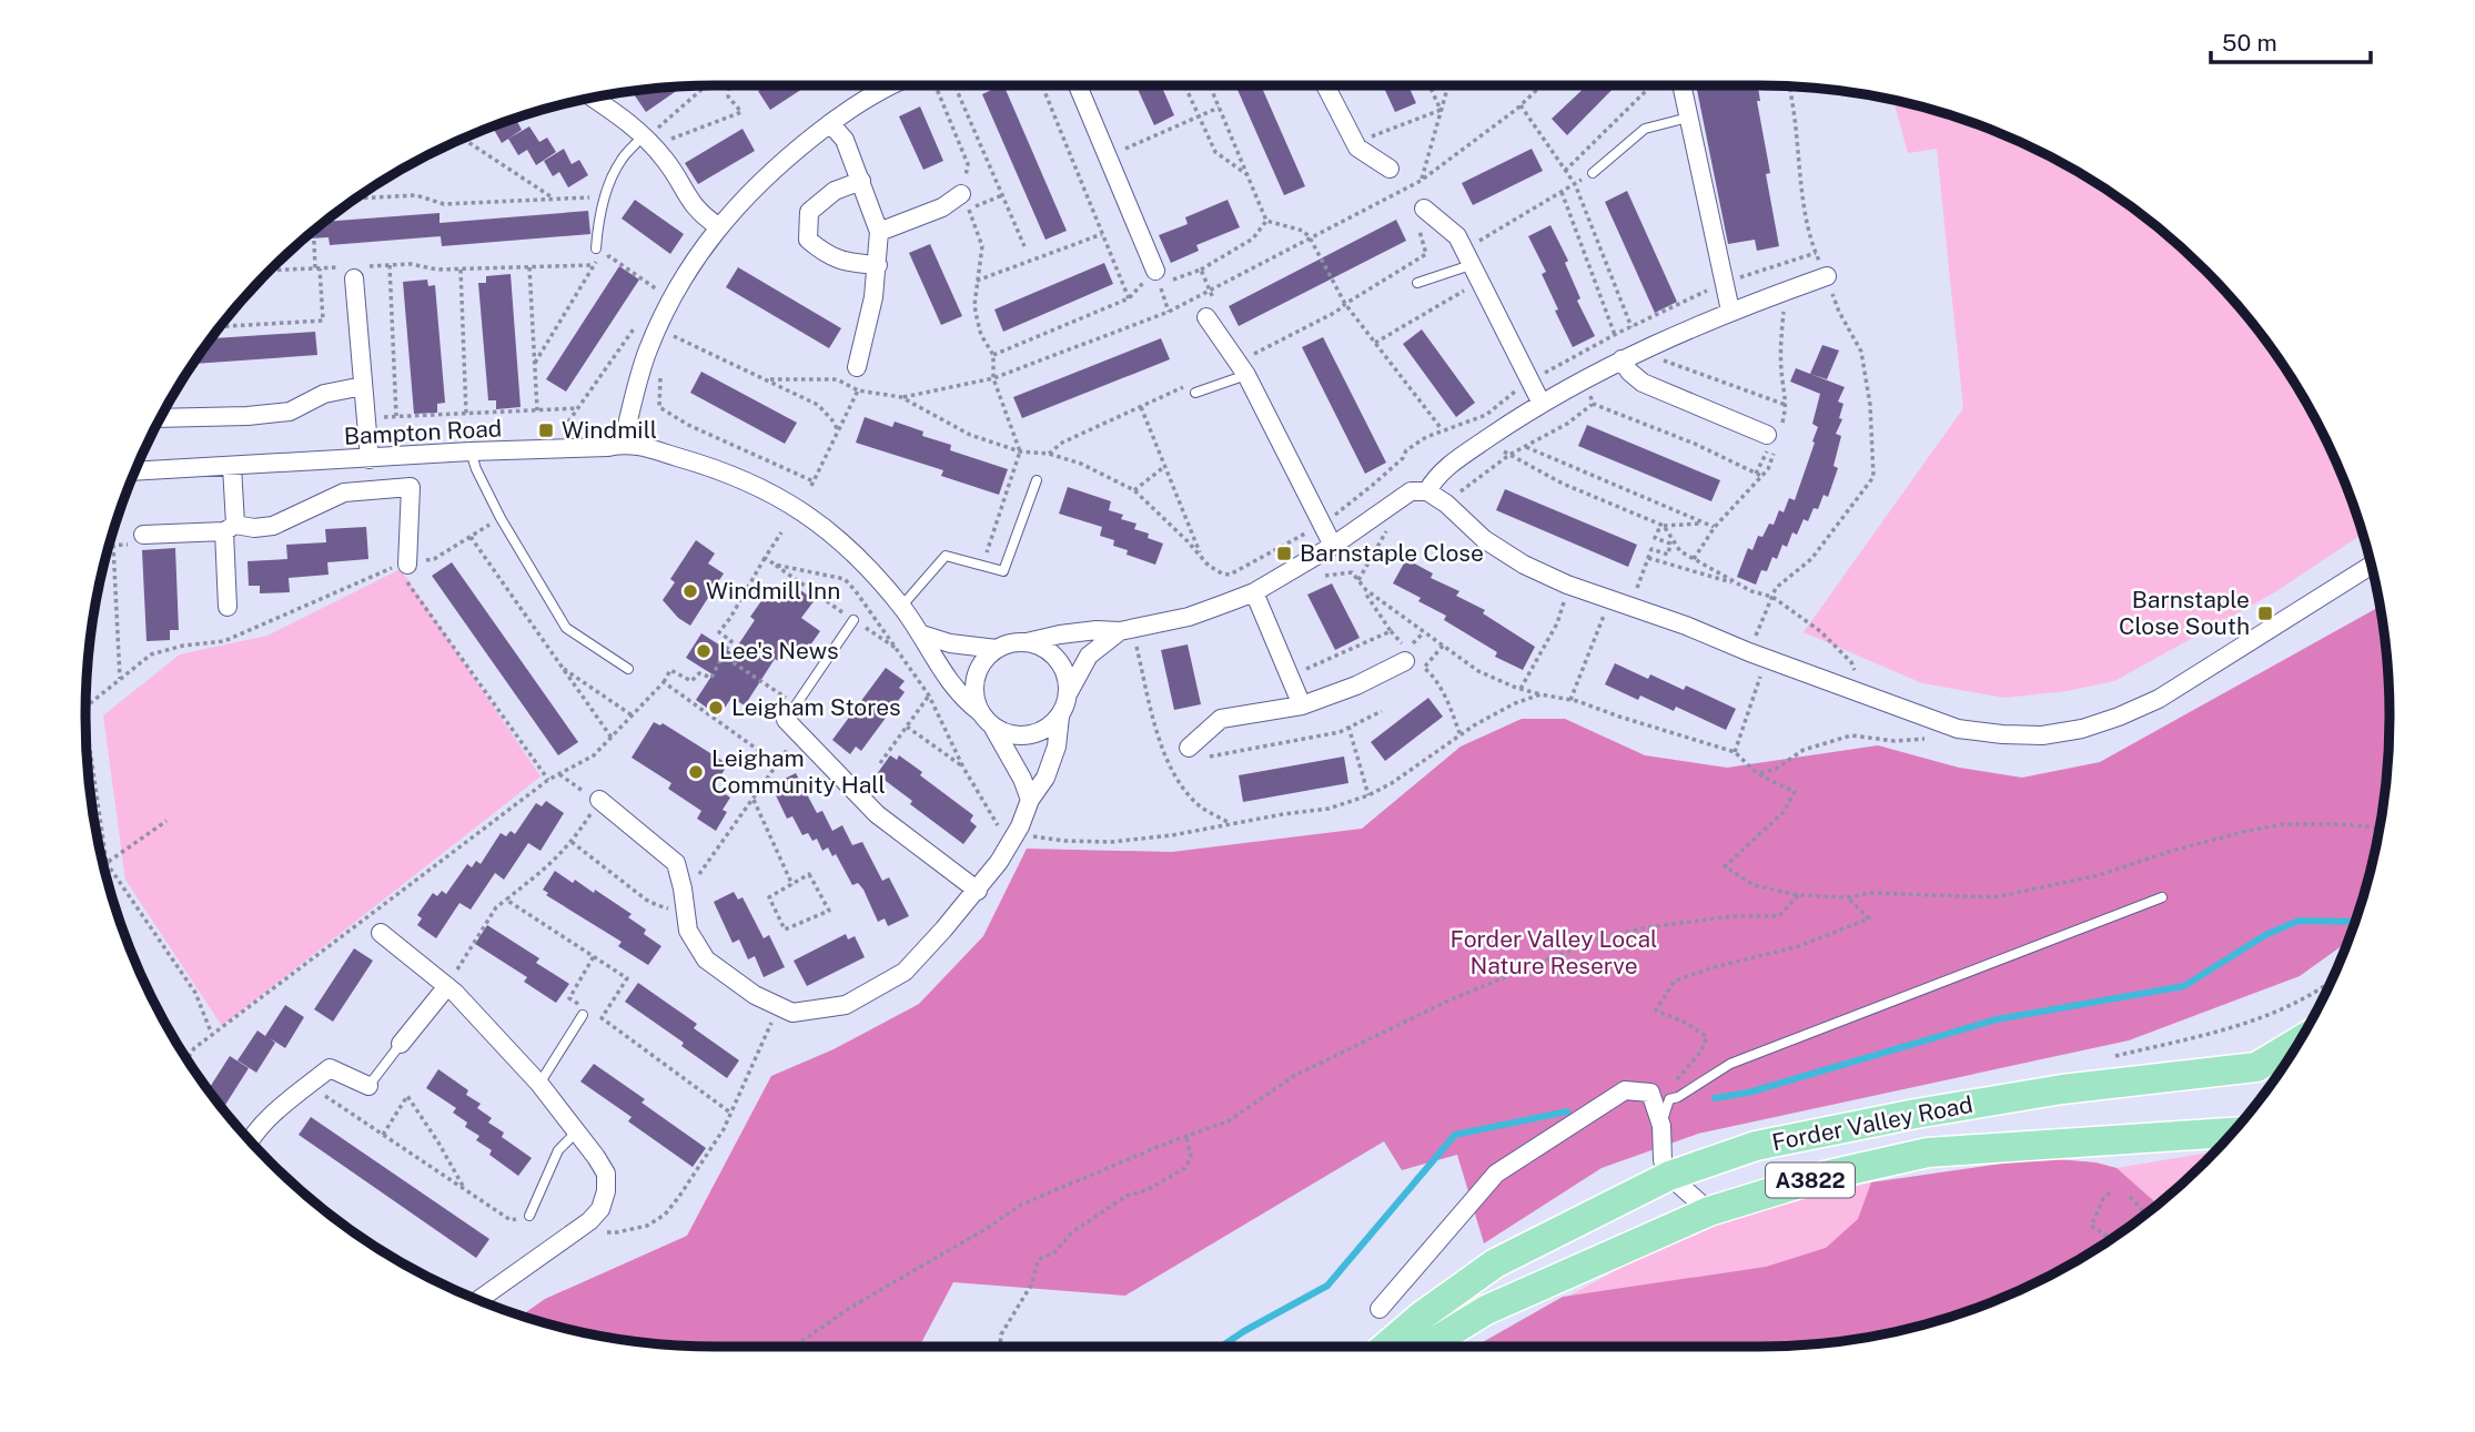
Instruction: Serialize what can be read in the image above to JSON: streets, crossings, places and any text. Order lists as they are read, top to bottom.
{
  "streets": {
    "main road": ["Forder Valley Road", "A3822"],
    "street": ["Bampton Road"]
  },
  "parks": ["Forder Valley Local Nature Reserve"],
  "places": {
    "transit": ["Windmill", "Barnstaple Close", "Barnstaple Close South"],
    "other": [
      "Windmill Inn",
      "Lee's News",
      "Leigham Stores",
      "Leigham Community Hall"
    ]
  },
  "scale_bar": "50 m"
}
